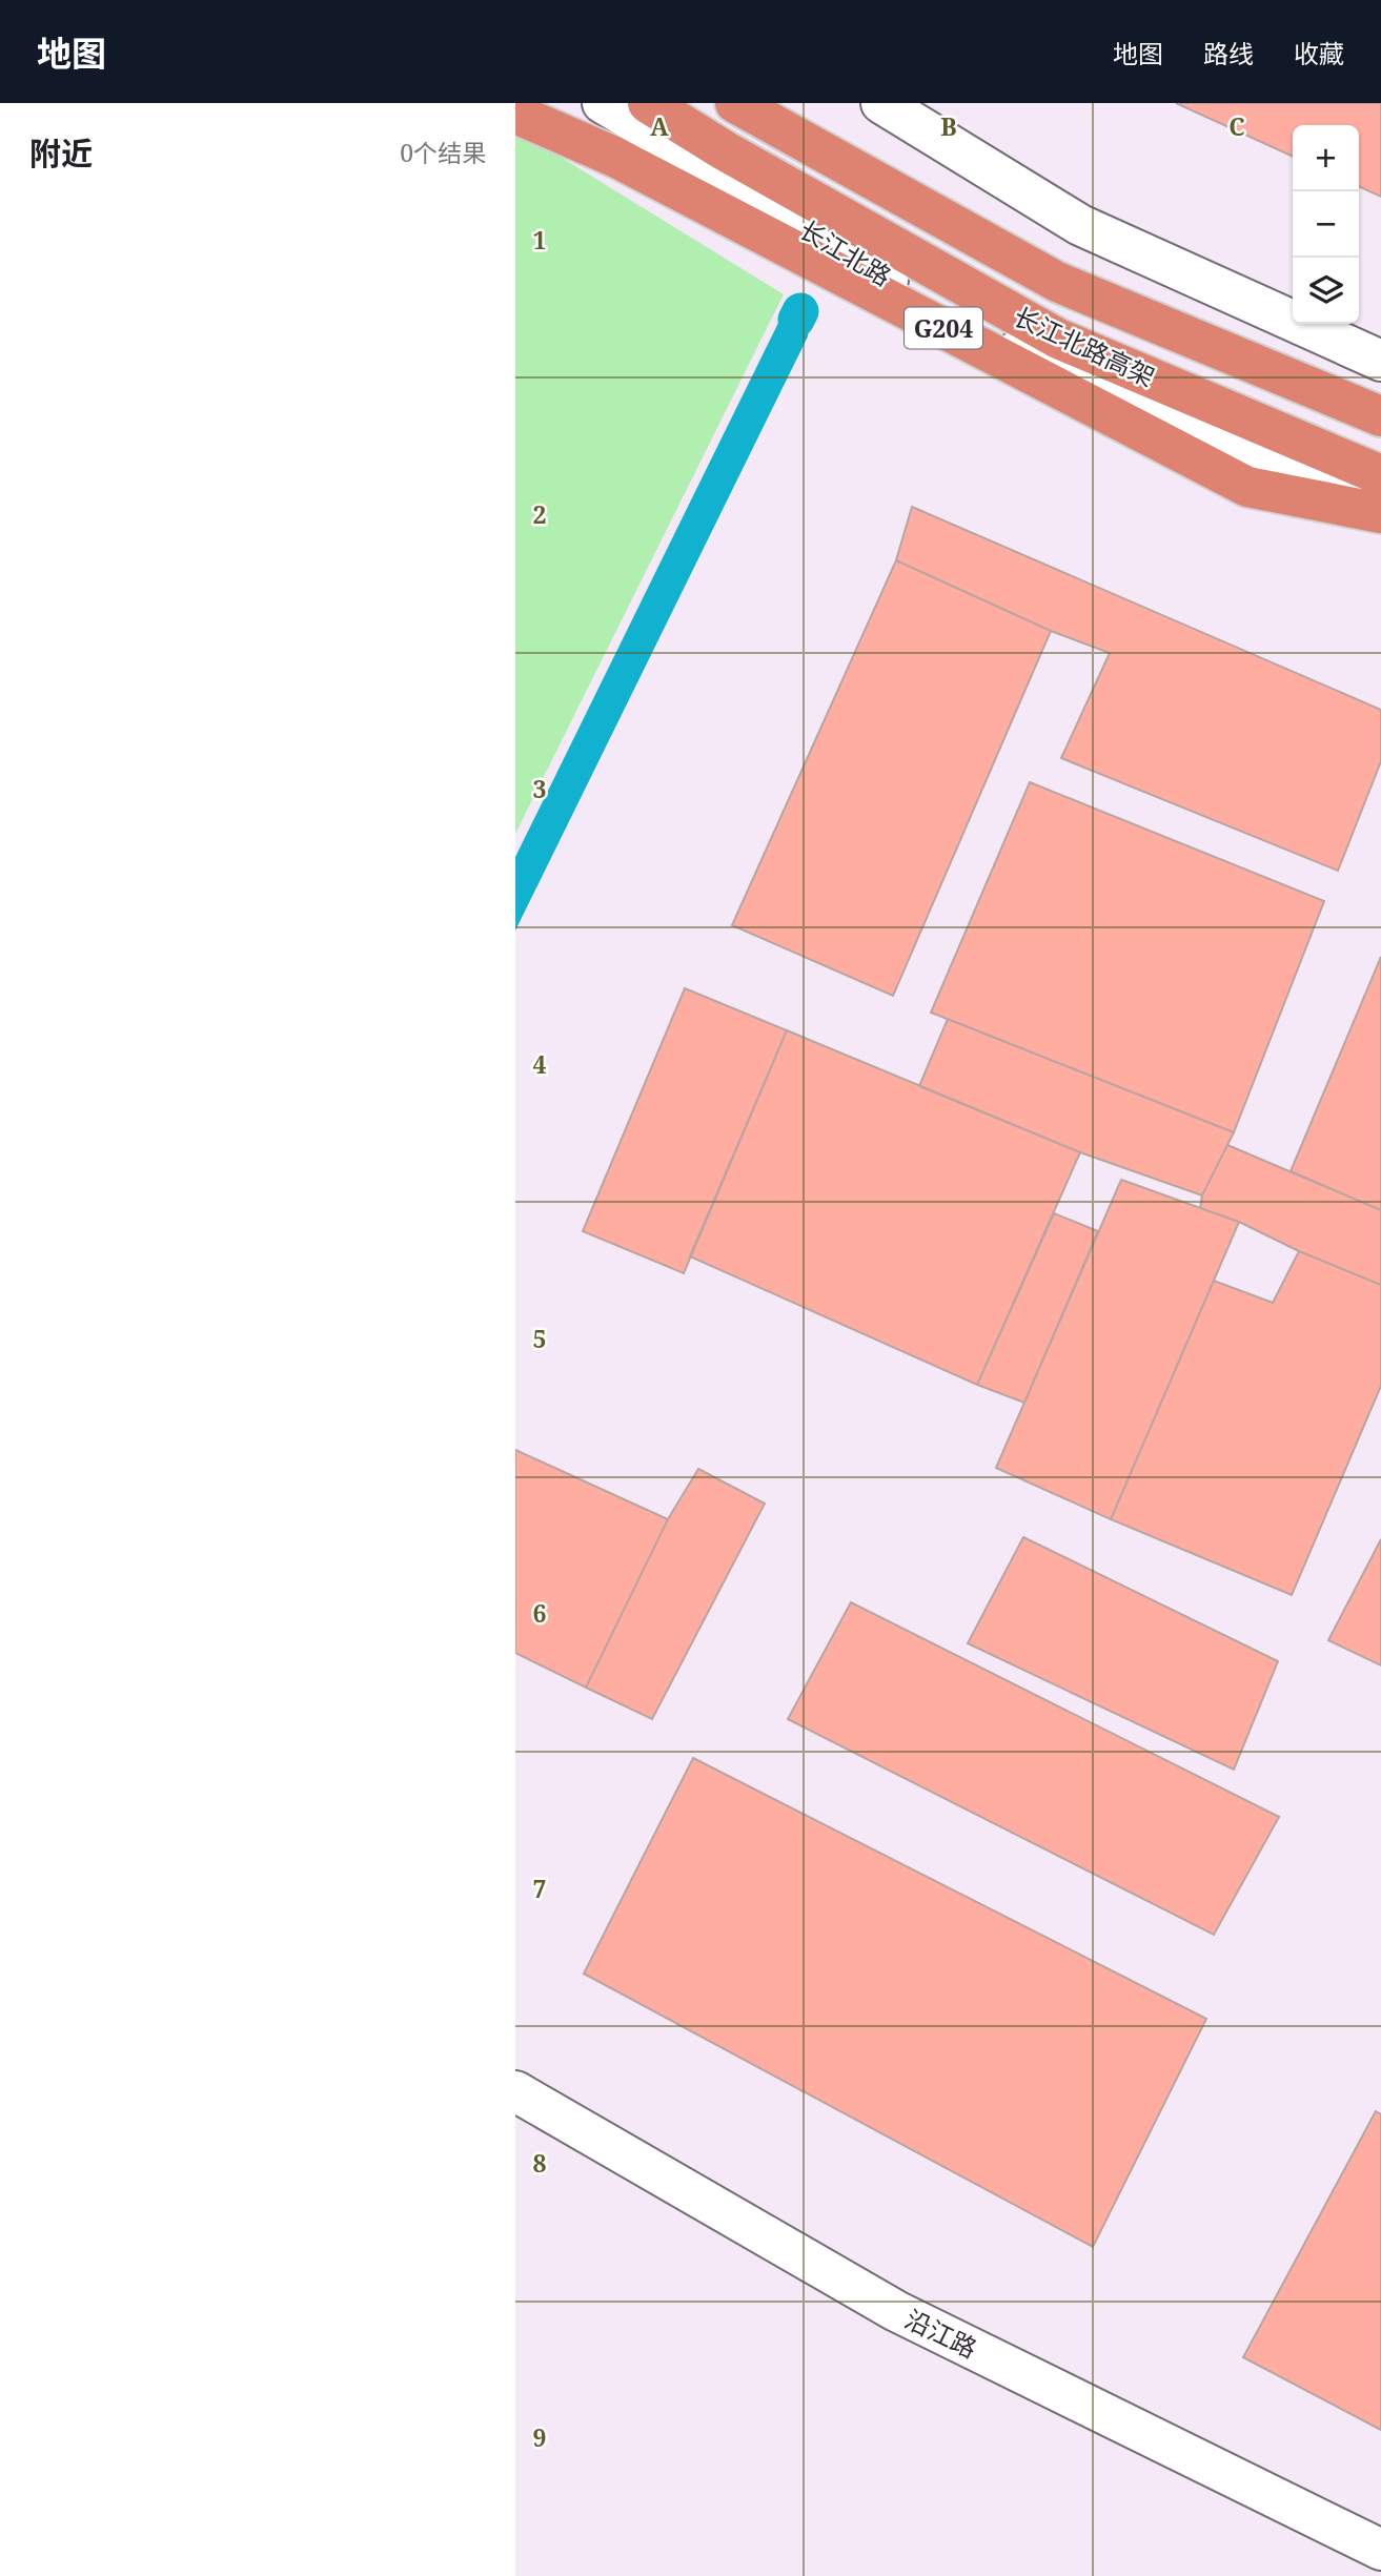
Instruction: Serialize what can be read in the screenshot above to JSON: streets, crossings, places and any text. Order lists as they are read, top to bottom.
{
  "streets": {
    "highway": ["G204", "长江北路高架"],
    "main road": ["长江北路", "沿江路"]
  },
  "page": {
    "header": "地图",
    "nav": ["地图", "路线", "收藏"],
    "heading": ["附近", "0个结果"],
    "map_buttons": ["+", "−"]
  },
  "grid": {
    "columns": ["A", "B", "C"],
    "rows": [
      "1",
      "2",
      "3",
      "4",
      "5",
      "6",
      "7",
      "8",
      "9"
    ]
  }
}
